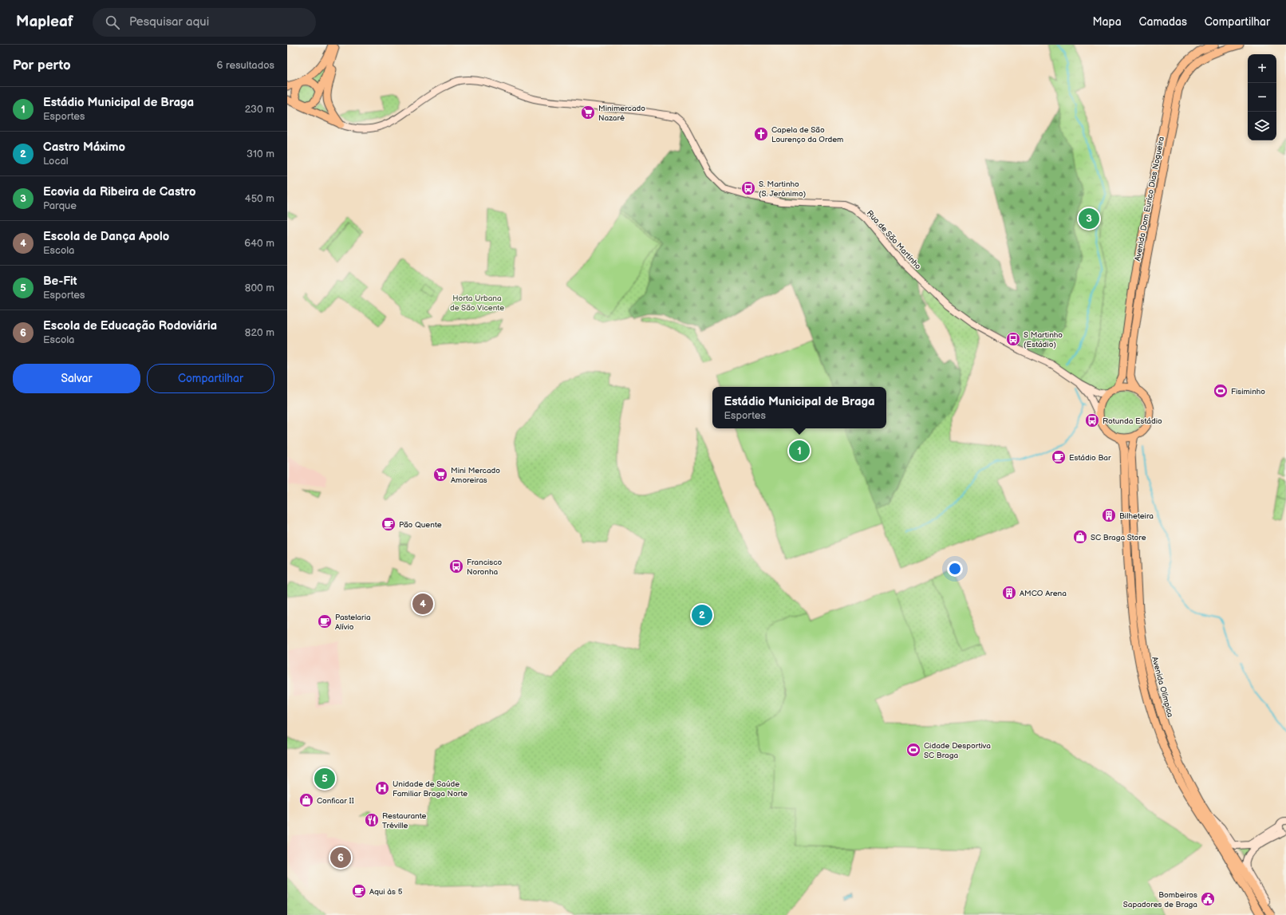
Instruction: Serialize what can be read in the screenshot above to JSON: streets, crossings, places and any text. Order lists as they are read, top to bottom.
{
  "streets": {
    "main road": ["Avenida Dom Eurico Dias Nogueira", "Avenida Olímpica"],
    "street": ["Rua de São Martinho"]
  },
  "crossings": [
    ["Avenida Dom Eurico Dias Nogueira", "Rua de São Martinho"],
    ["Avenida Dom Eurico Dias Nogueira", "Avenida Olímpica"],
    ["Rua de São Martinho", "Avenida Olímpica"]
  ],
  "parks": ["Horta Urbana de São Vicente"],
  "places": {
    "supermarket": ["Minimercado Nazaré", "Mini Mercado Amoreiras"],
    "church": ["Capela de São Lourenço da Ordem"],
    "bus stop": [
      "S. Martinho (S. Jerónimo)",
      "S Martinho (Estádio)",
      "Rotunda Estádio",
      "Francisco Noronha"
    ],
    "sports": ["Fisiminho", "Cidade Desportiva SC Braga"],
    "cafe": [
      "Estádio Bar",
      "Pão Quente",
      "Pastelaria Alívio",
      "Aqui às 5"
    ],
    "building": ["Bilheteira", "AMCO Arena"],
    "shop": ["SC Braga Store", "Conficar II"],
    "hospital": ["Unidade de Saúde Familiar Braga Norte"],
    "restaurant": ["Restaurante Tréville"],
    "public building": ["Bombeiros Sapadores de Braga"]
  },
  "page": {
    "header": "Mapleaf",
    "search": "Pesquisar aqui",
    "nav": ["Mapa", "Camadas", "Compartilhar"],
    "heading": ["Por perto", "6 resultados"],
    "map_buttons": ["+", "−"],
    "list": [
      {
        "mark": "1",
        "name": "Estádio Municipal de Braga",
        "note": "Esportes",
        "value": "230 m"
      },
      {
        "mark": "2",
        "name": "Castro Máximo",
        "note": "Local",
        "value": "310 m"
      },
      {
        "mark": "3",
        "name": "Ecovia da Ribeira de Castro",
        "note": "Parque",
        "value": "450 m"
      },
      {
        "mark": "4",
        "name": "Escola de Dança Apolo",
        "note": "Escola",
        "value": "640 m"
      },
      {
        "mark": "5",
        "name": "Be-Fit",
        "note": "Esportes",
        "value": "800 m"
      },
      {
        "mark": "6",
        "name": "Escola de Educação Rodoviária",
        "note": "Escola",
        "value": "820 m"
      }
    ],
    "pins": [
      "3",
      "1",
      "4",
      "2",
      "5",
      "6"
    ],
    "buttons": ["Salvar", "Compartilhar"],
    "popup": ["Estádio Municipal de Braga", "Esportes"]
  }
}
